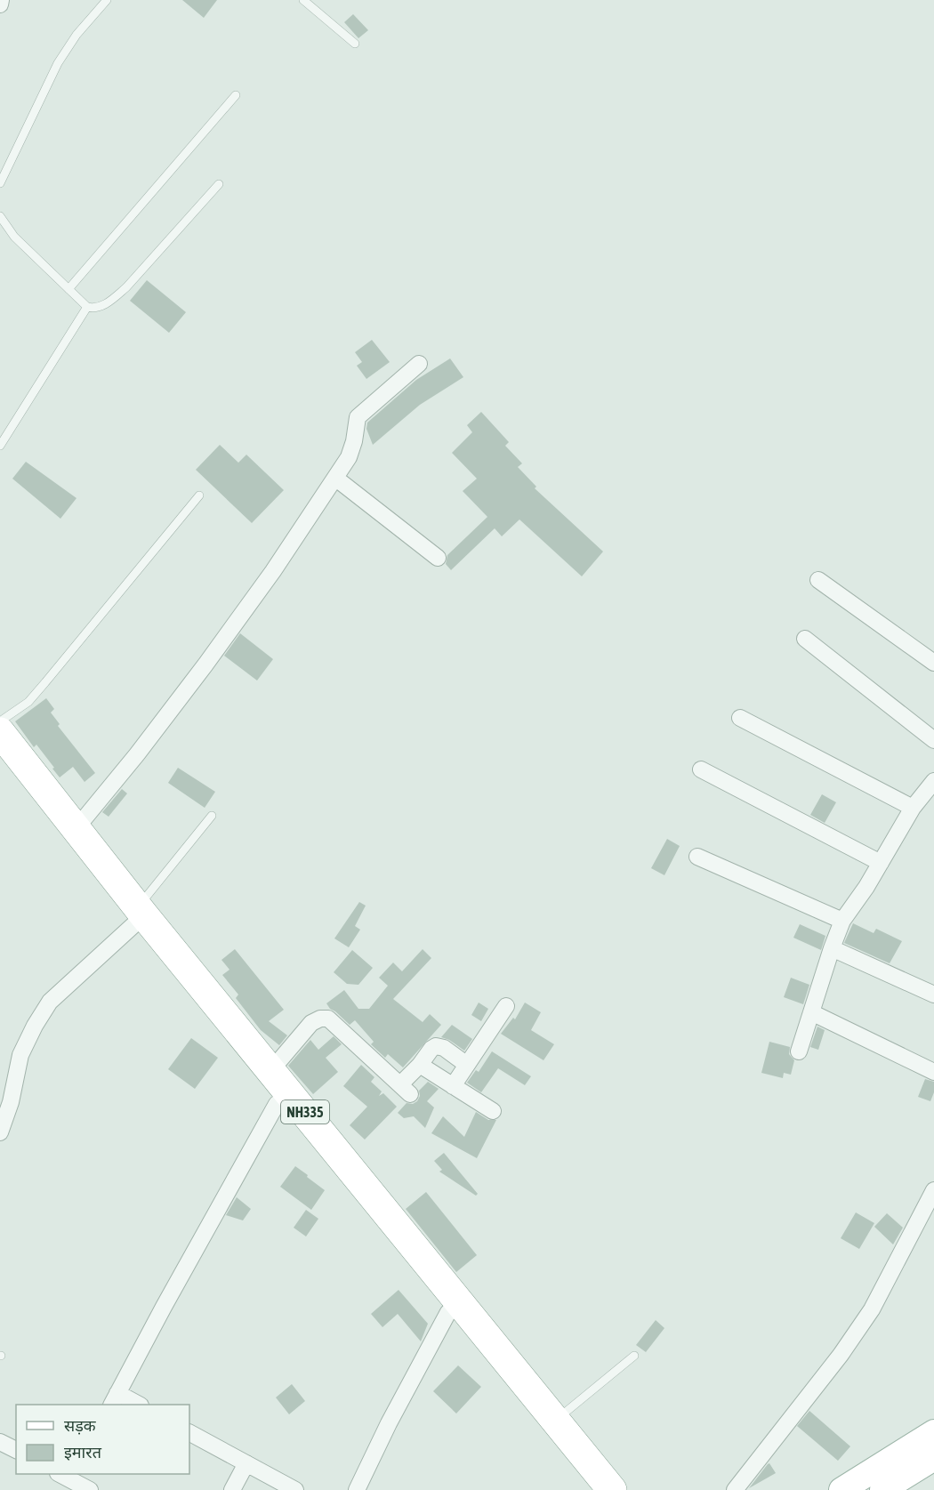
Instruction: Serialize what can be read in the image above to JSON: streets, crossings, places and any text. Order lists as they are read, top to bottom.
{
  "streets": {
    "highway": ["NH335"]
  },
  "legend": ["सड़क", "इमारत"]
}
